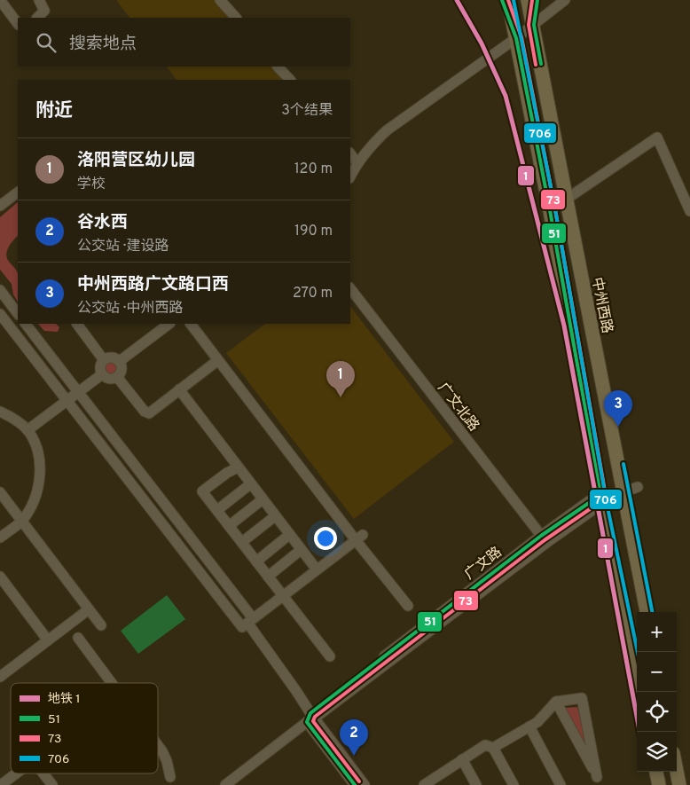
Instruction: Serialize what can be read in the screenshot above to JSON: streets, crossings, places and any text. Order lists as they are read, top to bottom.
{
  "streets": {
    "main road": ["中州西路"],
    "street": ["广文北路", "广文路"]
  },
  "crossings": [
    ["中州西路", "广文路"],
    ["广文北路", "广文路"]
  ],
  "lines": [
    "metro line 1",
    "transit line 51",
    "transit line 73",
    "transit line 706"
  ],
  "legend": [
    "地铁 1",
    "51",
    "73",
    "706"
  ],
  "page": {
    "search": "搜索地点",
    "heading": ["附近", "3个结果"],
    "list": [
      {
        "mark": "1",
        "name": "洛阳营区幼儿园",
        "note": "学校",
        "value": "120 m"
      },
      {
        "mark": "2",
        "name": "谷水西",
        "note": "公交站 · 建设路",
        "value": "190 m"
      },
      {
        "mark": "3",
        "name": "中州西路广文路口西",
        "note": "公交站 · 中州西路",
        "value": "270 m"
      }
    ],
    "pins": ["1", "3", "2"],
    "map_buttons": ["+", "−"]
  }
}
